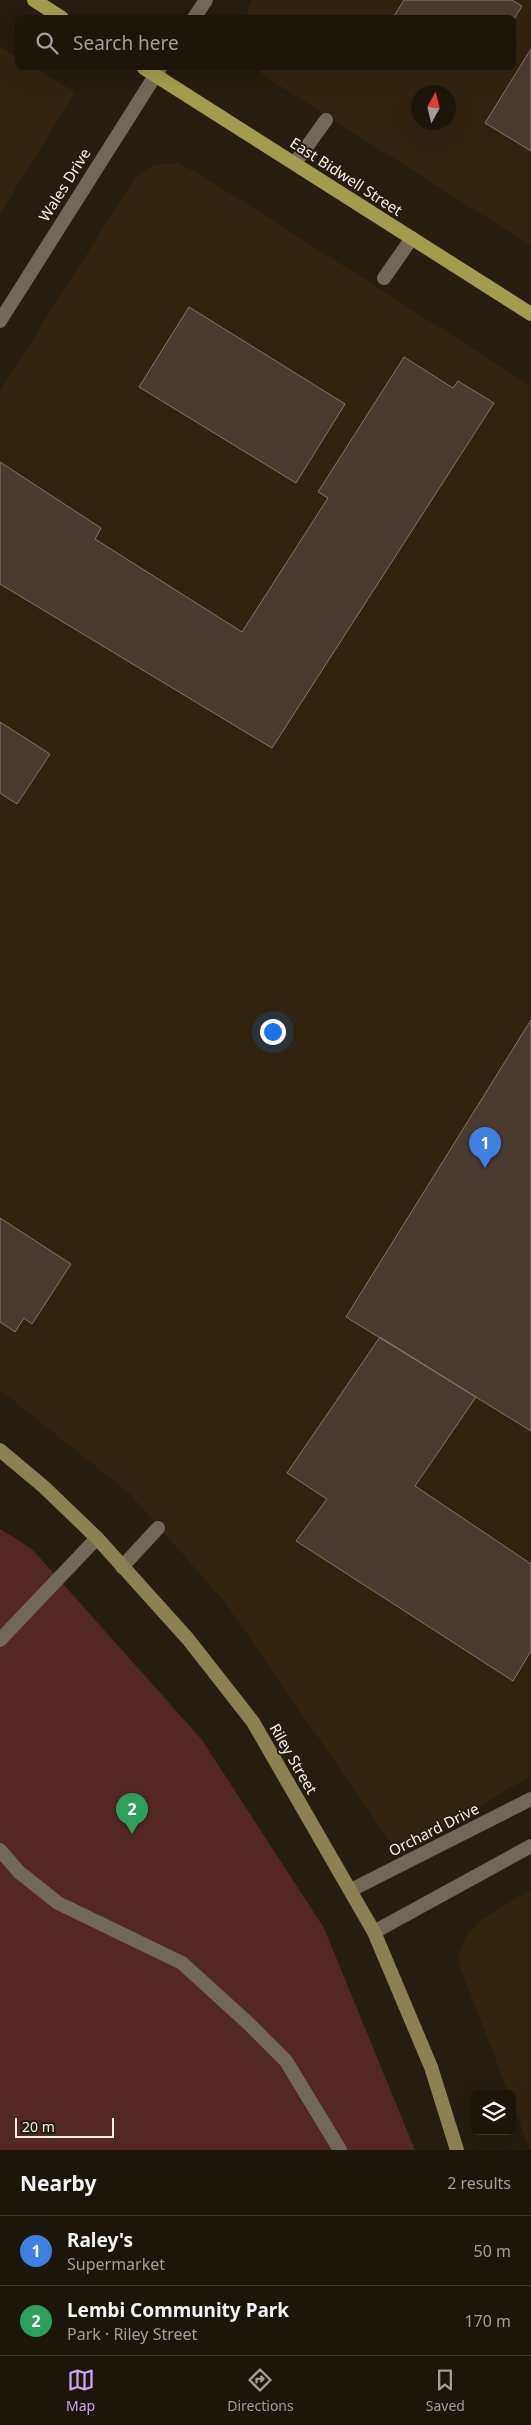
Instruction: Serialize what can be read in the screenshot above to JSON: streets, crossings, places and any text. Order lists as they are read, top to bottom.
{
  "streets": {
    "main road": ["East Bidwell Street", "Riley Street"],
    "street": ["Wales Drive", "Orchard Drive"]
  },
  "crossings": [
    ["East Bidwell Street", "Wales Drive"],
    ["Riley Street", "Orchard Drive"]
  ],
  "scale_bar": "20 m",
  "north": "top",
  "page": {
    "search": "Search here",
    "pins": ["1", "2"],
    "scale": "20 m",
    "heading": ["Nearby", "2 results"],
    "list": [
      {
        "mark": "1",
        "name": "Raley's",
        "note": "Supermarket",
        "value": "50 m"
      },
      {
        "mark": "2",
        "name": "Lembi Community Park",
        "note": "Park · Riley Street",
        "value": "170 m"
      }
    ],
    "nav": ["Map", "Directions", "Saved"]
  }
}
